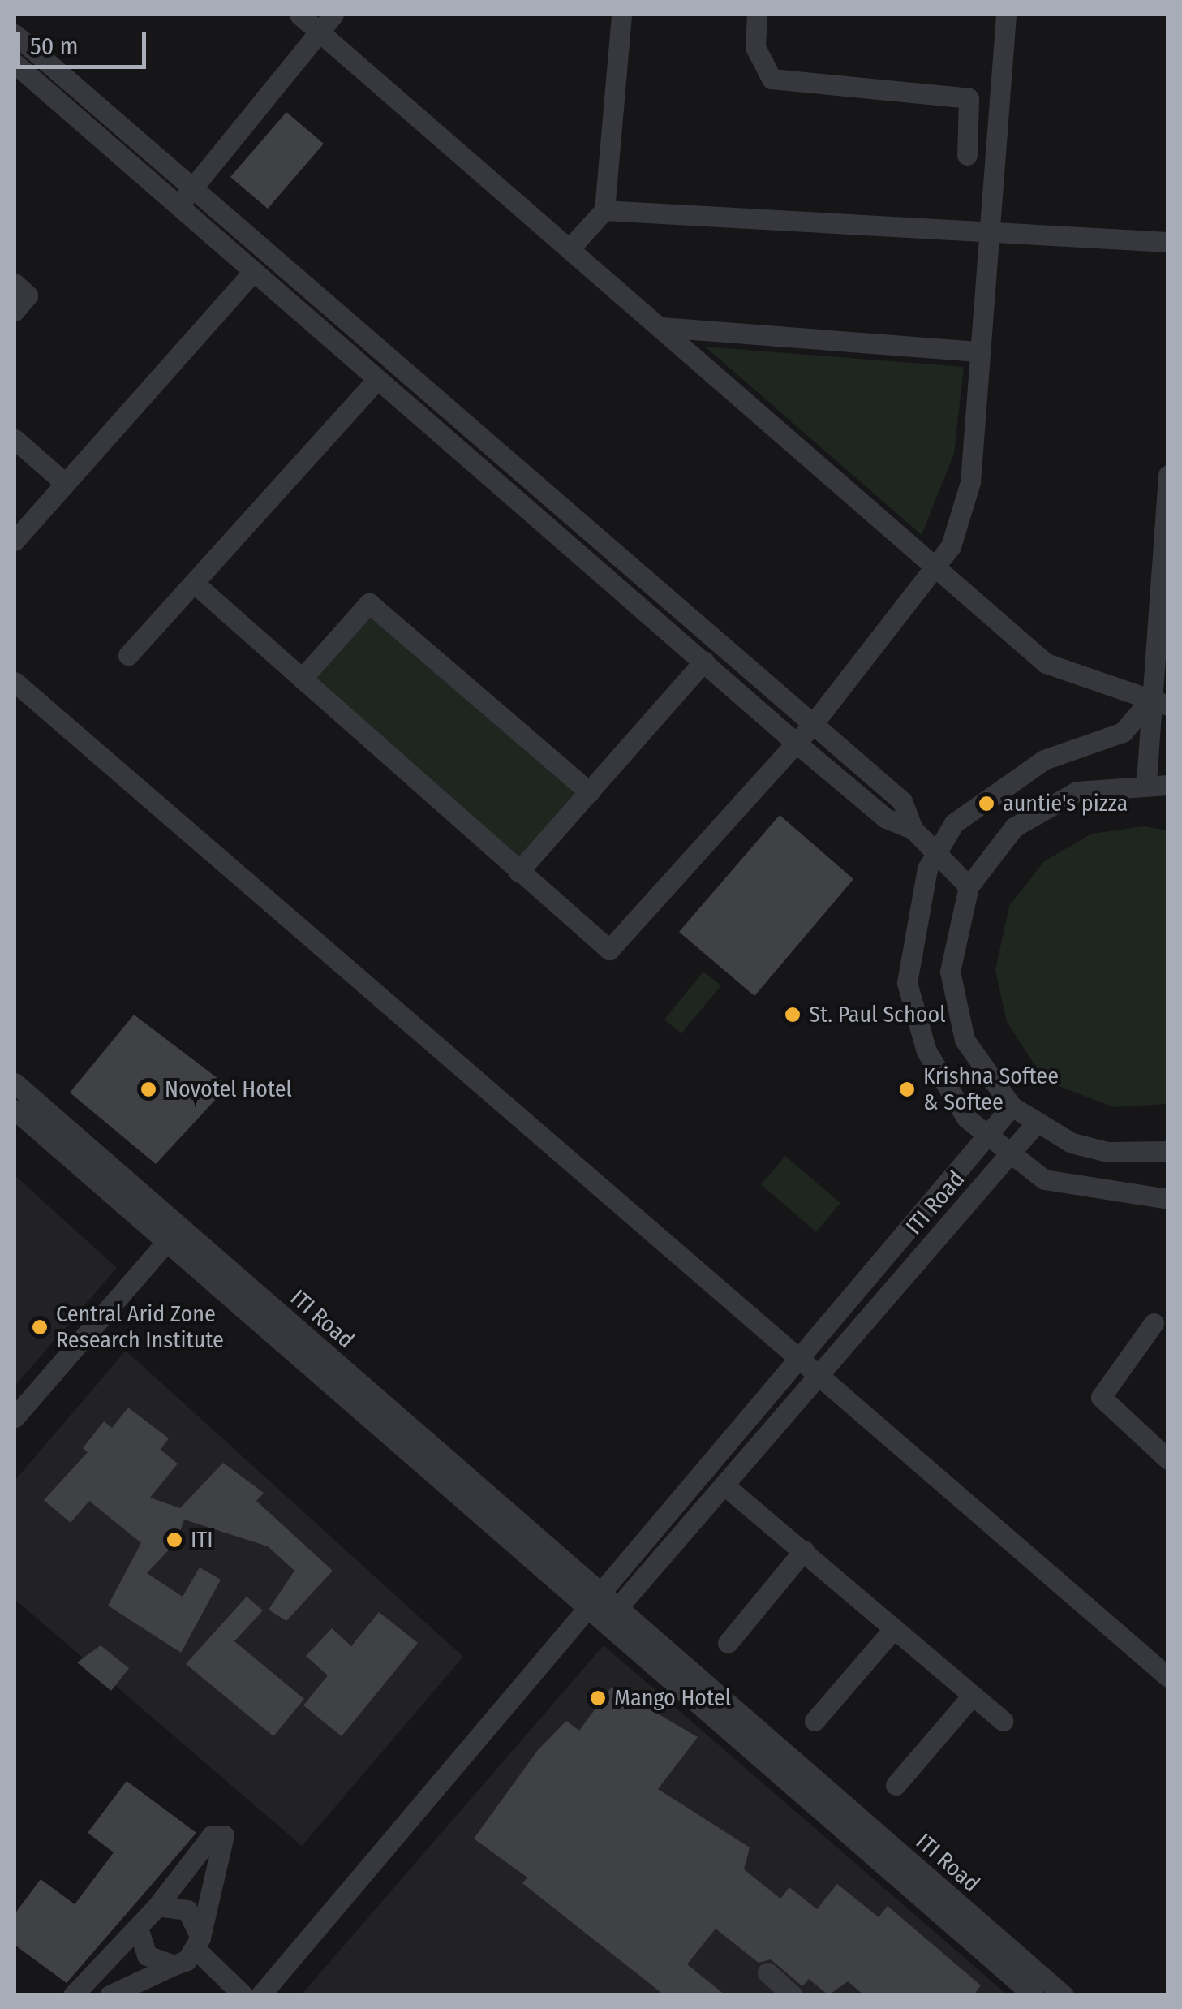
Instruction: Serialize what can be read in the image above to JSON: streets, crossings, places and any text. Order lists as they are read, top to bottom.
{
  "streets": {
    "street": ["ITI Road"]
  },
  "places": [
    "auntie's pizza",
    "St. Paul School",
    "Novotel Hotel",
    "Krishna Softee & Softee",
    "Central Arid Zone Research Institute",
    "ITI",
    "Mango Hotel"
  ],
  "scale_bar": "50 m"
}
